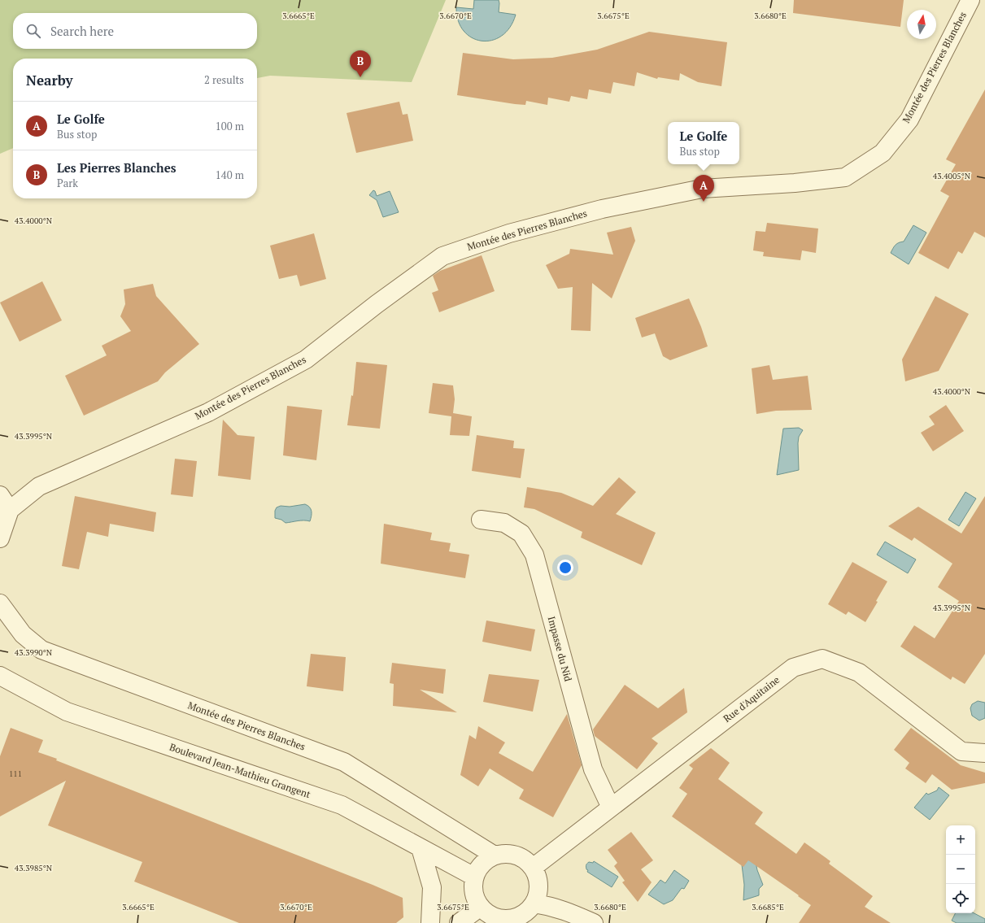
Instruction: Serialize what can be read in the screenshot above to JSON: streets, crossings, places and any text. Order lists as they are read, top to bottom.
{
  "streets": {
    "street": [
      "Montée des Pierres Blanches",
      "Impasse du Nid",
      "Rue d'Aquitaine",
      "Boulevard Jean-Mathieu Grangent"
    ]
  },
  "crossings": [
    ["Montée des Pierres Blanches", "Rue d'Aquitaine"],
    ["Montée des Pierres Blanches", "Boulevard Jean-Mathieu Grangent"],
    ["Impasse du Nid", "Rue d'Aquitaine"],
    ["Rue d'Aquitaine", "Boulevard Jean-Mathieu Grangent"]
  ],
  "house_numbers": ["111"],
  "north": "top",
  "page": {
    "search": "Search here",
    "pins": ["B", "A"],
    "heading": ["Nearby", "2 results"],
    "list": [
      {
        "mark": "A",
        "name": "Le Golfe",
        "note": "Bus stop",
        "value": "100 m"
      },
      {
        "mark": "B",
        "name": "Les Pierres Blanches",
        "note": "Park",
        "value": "140 m"
      }
    ],
    "popup": ["Le Golfe", "Bus stop"],
    "map_buttons": ["+", "−"]
  },
  "coordinates": [
    "3.6665°E",
    "3.6670°E",
    "3.6675°E",
    "3.6680°E",
    "43.4005°N",
    "43.4000°N",
    "43.3995°N",
    "43.3990°N",
    "43.3985°N",
    "3.6685°E"
  ]
}
